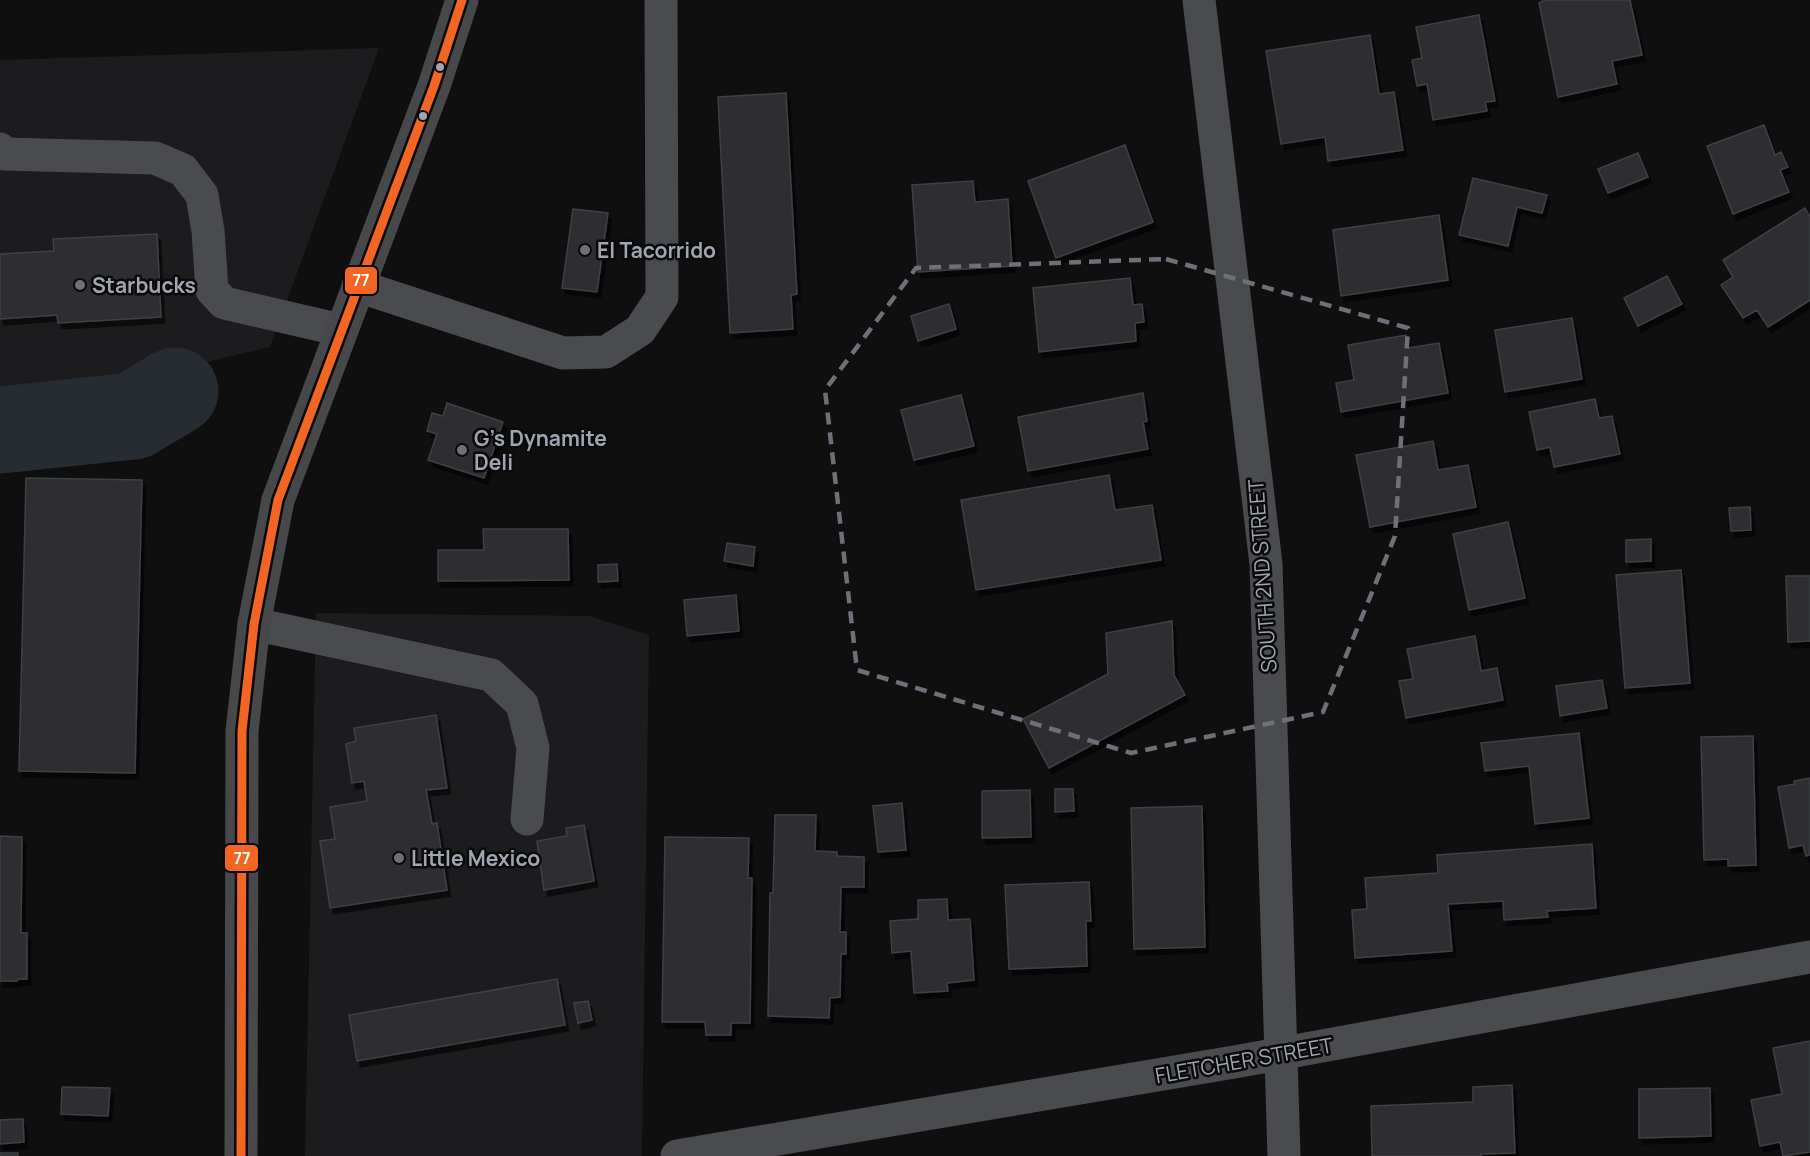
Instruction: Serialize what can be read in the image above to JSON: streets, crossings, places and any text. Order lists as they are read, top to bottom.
{
  "streets": {
    "street": ["SOUTH 2ND STREET", "FLETCHER STREET"]
  },
  "crossings": [
    ["SOUTH 2ND STREET", "FLETCHER STREET"]
  ],
  "places": [
    "El Tacorrido",
    "Starbucks",
    "G's Dynamite Deli",
    "Little Mexico"
  ],
  "lines": ["transit line 77"]
}
